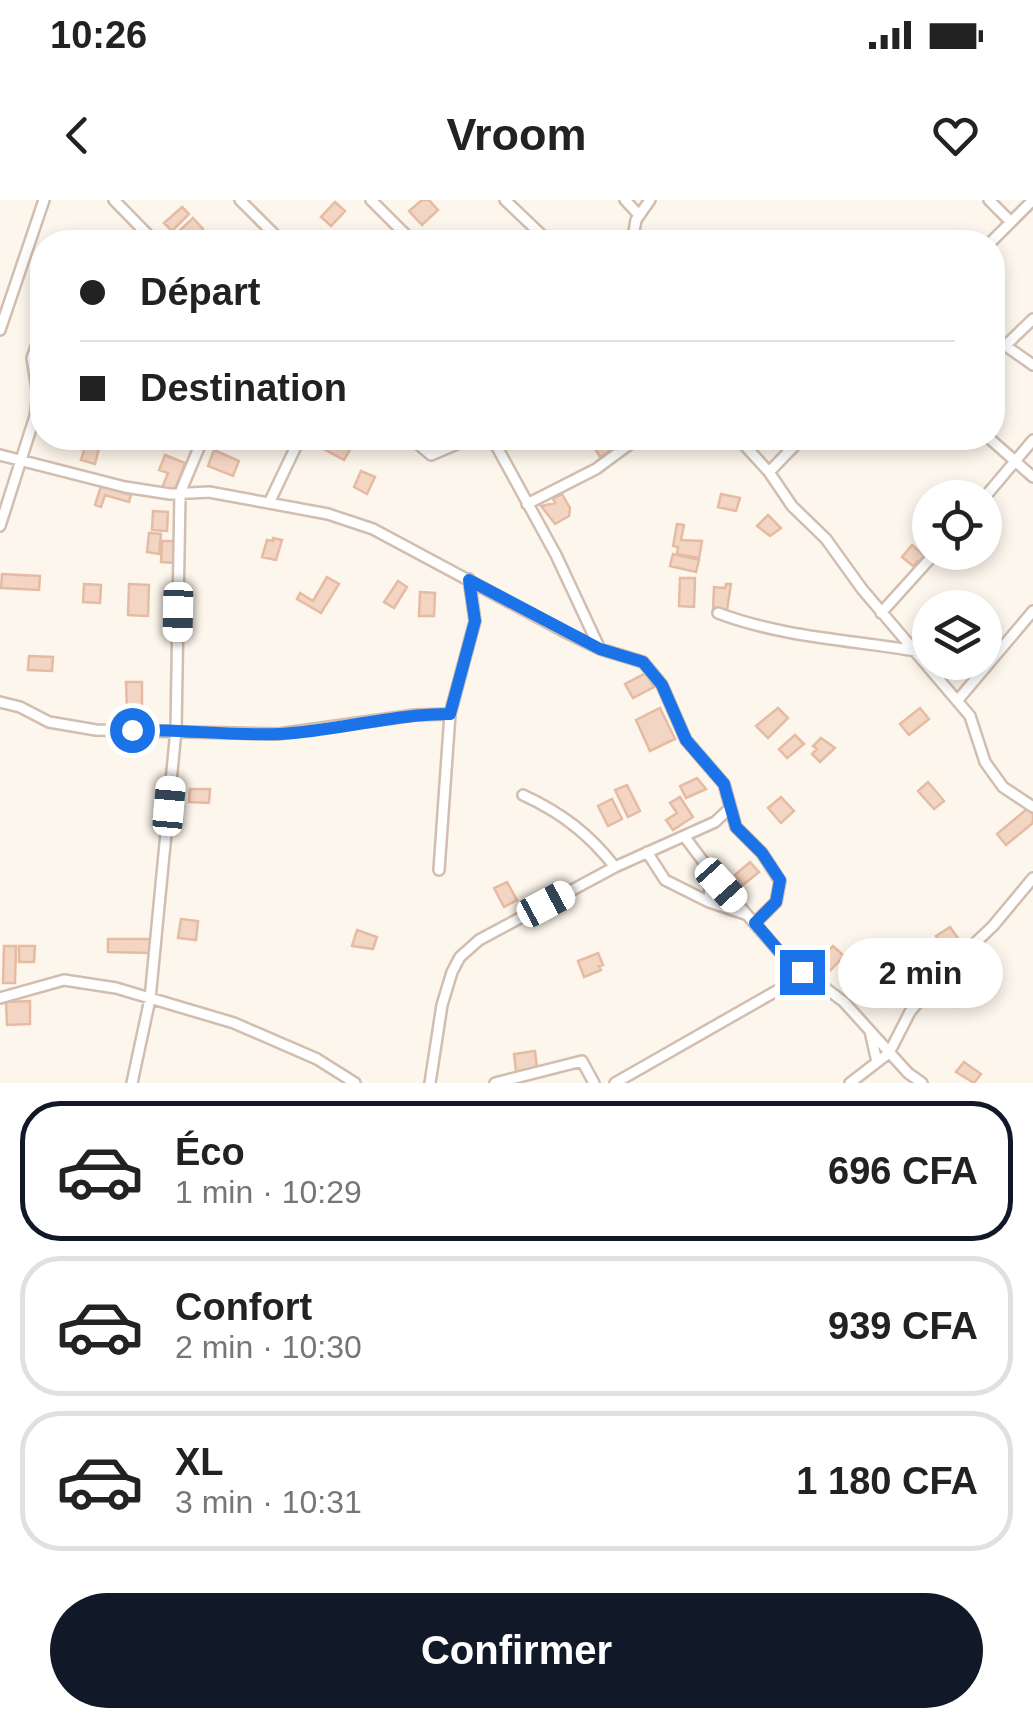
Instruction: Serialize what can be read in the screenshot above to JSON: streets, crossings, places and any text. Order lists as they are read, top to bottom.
{
  "page": {
    "status": "10:26",
    "header": "Vroom",
    "banner": ["Départ", "Destination"],
    "bubble": "2 min",
    "list": [
      {
        "name": "Éco",
        "note": "1 min · 10:29",
        "value": "696 CFA"
      },
      {
        "name": "Confort",
        "note": "2 min · 10:30",
        "value": "939 CFA"
      },
      {
        "name": "XL",
        "note": "3 min · 10:31",
        "value": "1 180 CFA"
      }
    ],
    "buttons": "Confirmer"
  }
}
